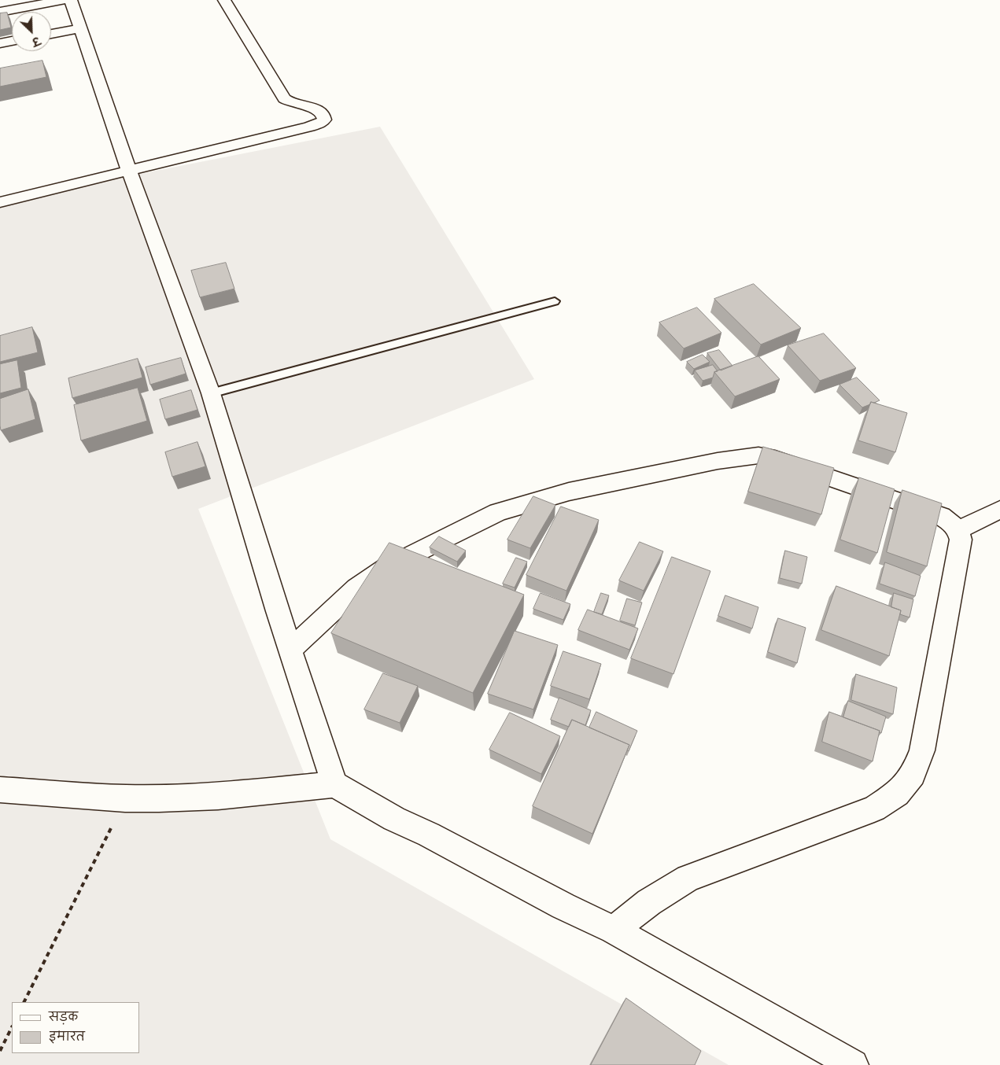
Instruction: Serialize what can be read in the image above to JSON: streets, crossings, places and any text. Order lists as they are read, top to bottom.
{
  "legend": ["सड़क", "इमारत"],
  "north": "bottom right"
}
